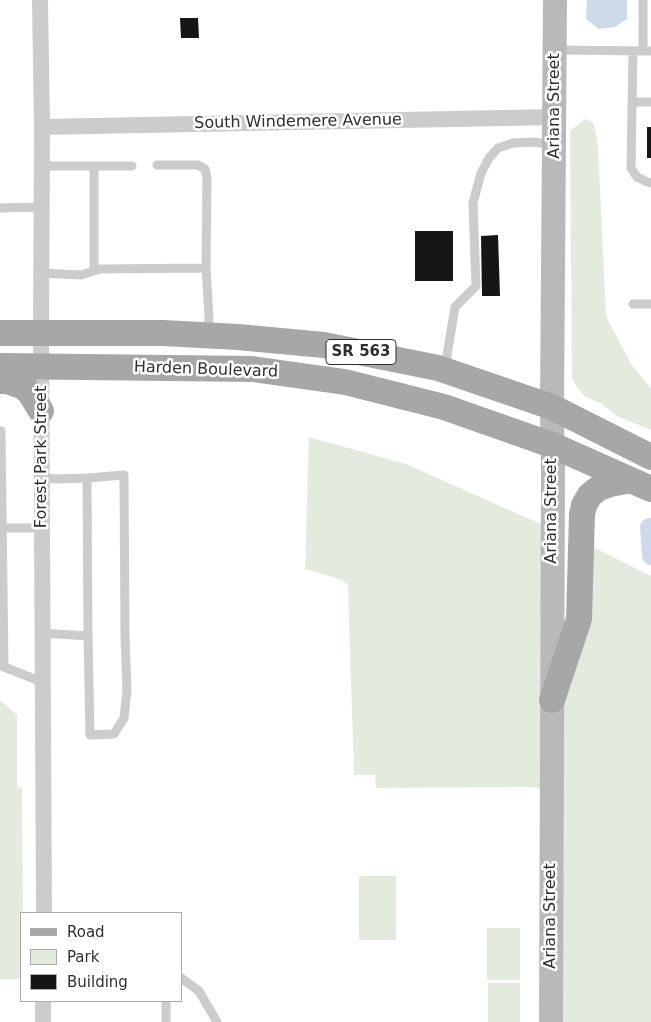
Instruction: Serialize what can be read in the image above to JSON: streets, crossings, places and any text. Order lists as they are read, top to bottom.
{
  "streets": {
    "main road": ["SR 563", "Harden Boulevard"],
    "street": ["Ariana Street", "South Windemere Avenue", "Forest Park Street"]
  },
  "crossings": [
    ["Ariana Street", "South Windemere Avenue"],
    ["Ariana Street", "SR 563"],
    ["Ariana Street", "Harden Boulevard"],
    ["South Windemere Avenue", "Forest Park Street"],
    ["SR 563", "Harden Boulevard"],
    ["Harden Boulevard", "Forest Park Street"]
  ],
  "legend": ["Road", "Park", "Building"]
}
